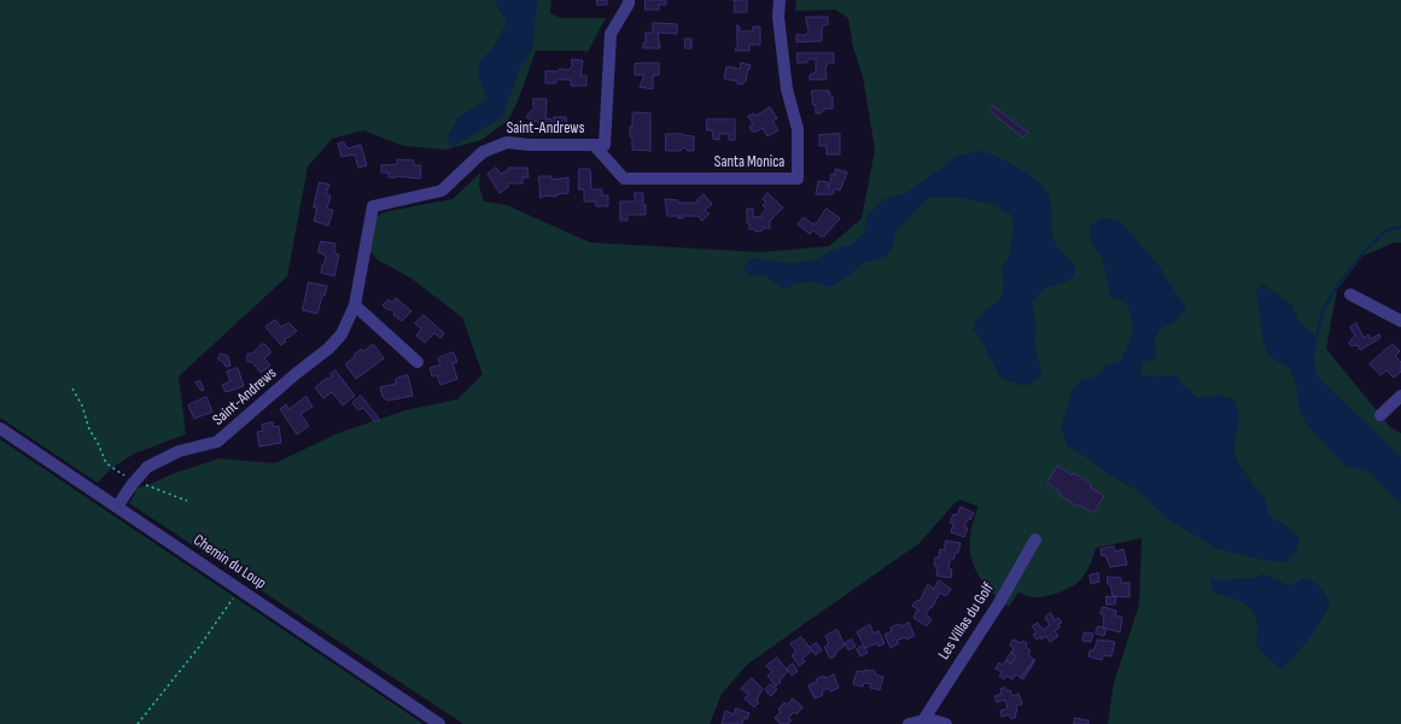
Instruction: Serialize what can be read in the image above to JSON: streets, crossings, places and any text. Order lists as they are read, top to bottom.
{
  "streets": {
    "street": [
      "Saint-Andrews",
      "Santa Monica",
      "Chemin du Loup",
      "Les Villas du Golf"
    ]
  },
  "crossings": [
    ["Saint-Andrews", "Santa Monica"],
    ["Saint-Andrews", "Chemin du Loup"]
  ]
}
